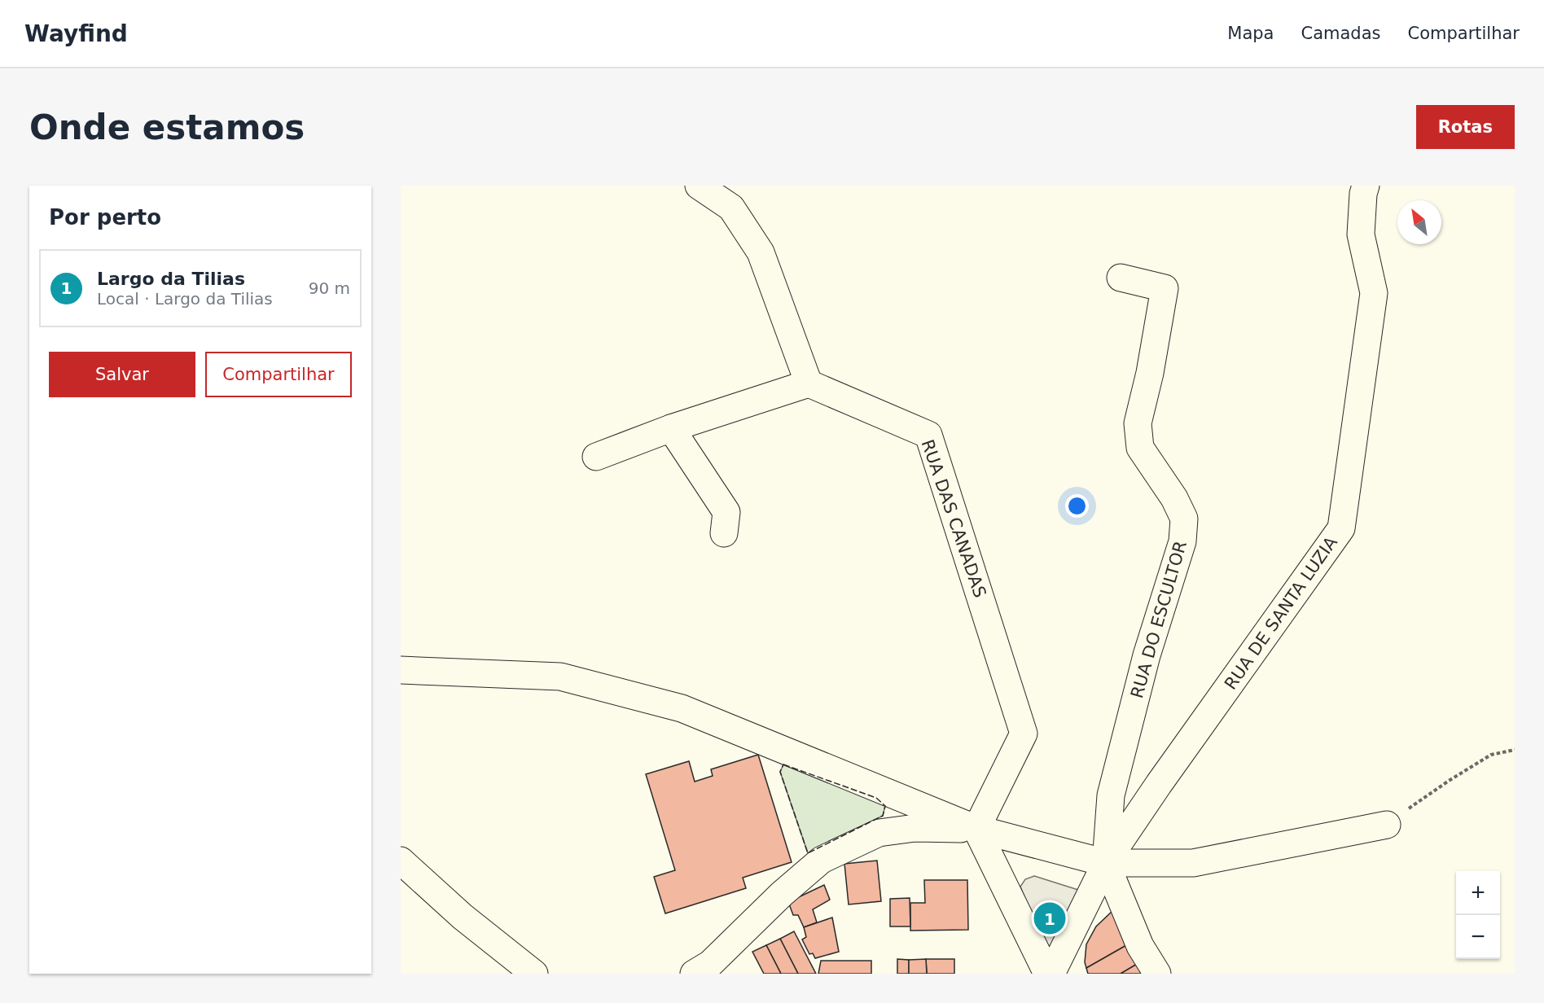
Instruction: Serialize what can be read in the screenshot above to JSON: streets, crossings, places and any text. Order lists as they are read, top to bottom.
{
  "streets": {
    "street": ["RUA DAS CANADAS", "RUA DE SANTA LUZIA", "RUA DO ESCULTOR"]
  },
  "crossings": [
    ["RUA DE SANTA LUZIA", "RUA DO ESCULTOR"]
  ],
  "north": "top left",
  "page": {
    "header": "Wayfind",
    "nav": ["Mapa", "Camadas", "Compartilhar"],
    "buttons": [
      "Rotas",
      ["Salvar", "Compartilhar"]
    ],
    "title": "Onde estamos",
    "heading": "Por perto",
    "list": [
      {
        "mark": "1",
        "name": "Largo da Tilias",
        "note": "Local · Largo da Tilias",
        "value": "90 m"
      }
    ],
    "map_buttons": ["+", "−"],
    "pins": "1"
  }
}
